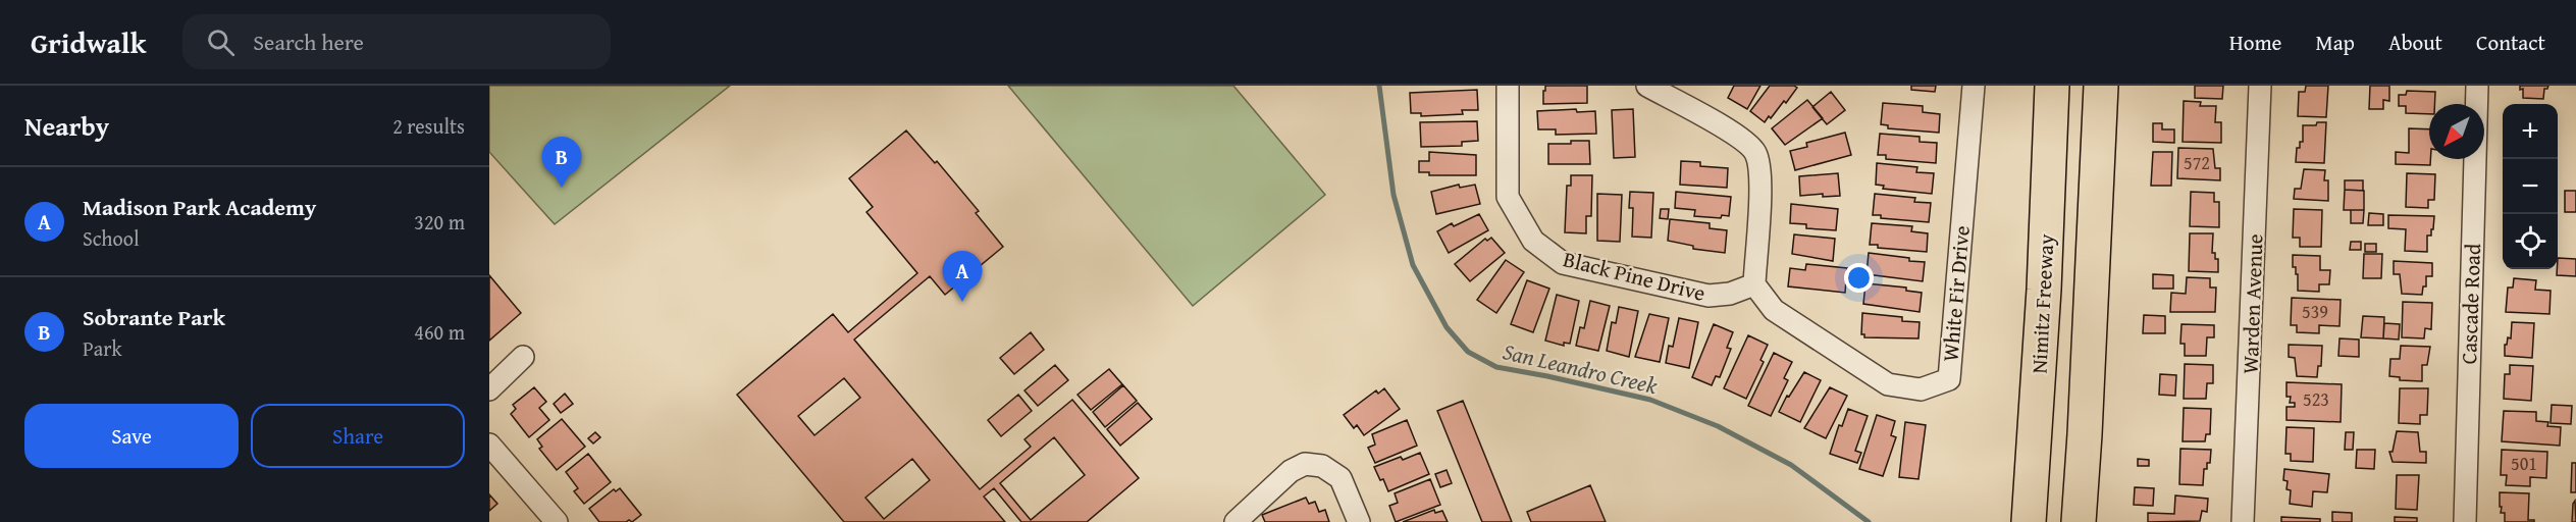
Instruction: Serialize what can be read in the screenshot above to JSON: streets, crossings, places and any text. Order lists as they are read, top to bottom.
{
  "streets": {
    "highway": ["Nimitz Freeway"],
    "street": [
      "Black Pine Drive",
      "White Fir Drive",
      "Warden Avenue",
      "Cascade Road"
    ]
  },
  "crossings": [
    ["Black Pine Drive", "White Fir Drive"]
  ],
  "water": ["San Leandro Creek"],
  "house_numbers": [
    "572",
    "539",
    "523",
    "501"
  ],
  "north": "bottom left",
  "page": {
    "header": "Gridwalk",
    "search": "Search here",
    "nav": [
      "Home",
      "Map",
      "About",
      "Contact"
    ],
    "heading": ["Nearby", "2 results"],
    "map_buttons": ["+", "−"],
    "pins": ["B", "A"],
    "list": [
      {
        "mark": "A",
        "name": "Madison Park Academy",
        "note": "School",
        "value": "320 m"
      },
      {
        "mark": "B",
        "name": "Sobrante Park",
        "note": "Park",
        "value": "460 m"
      }
    ],
    "buttons": ["Save", "Share"]
  }
}
